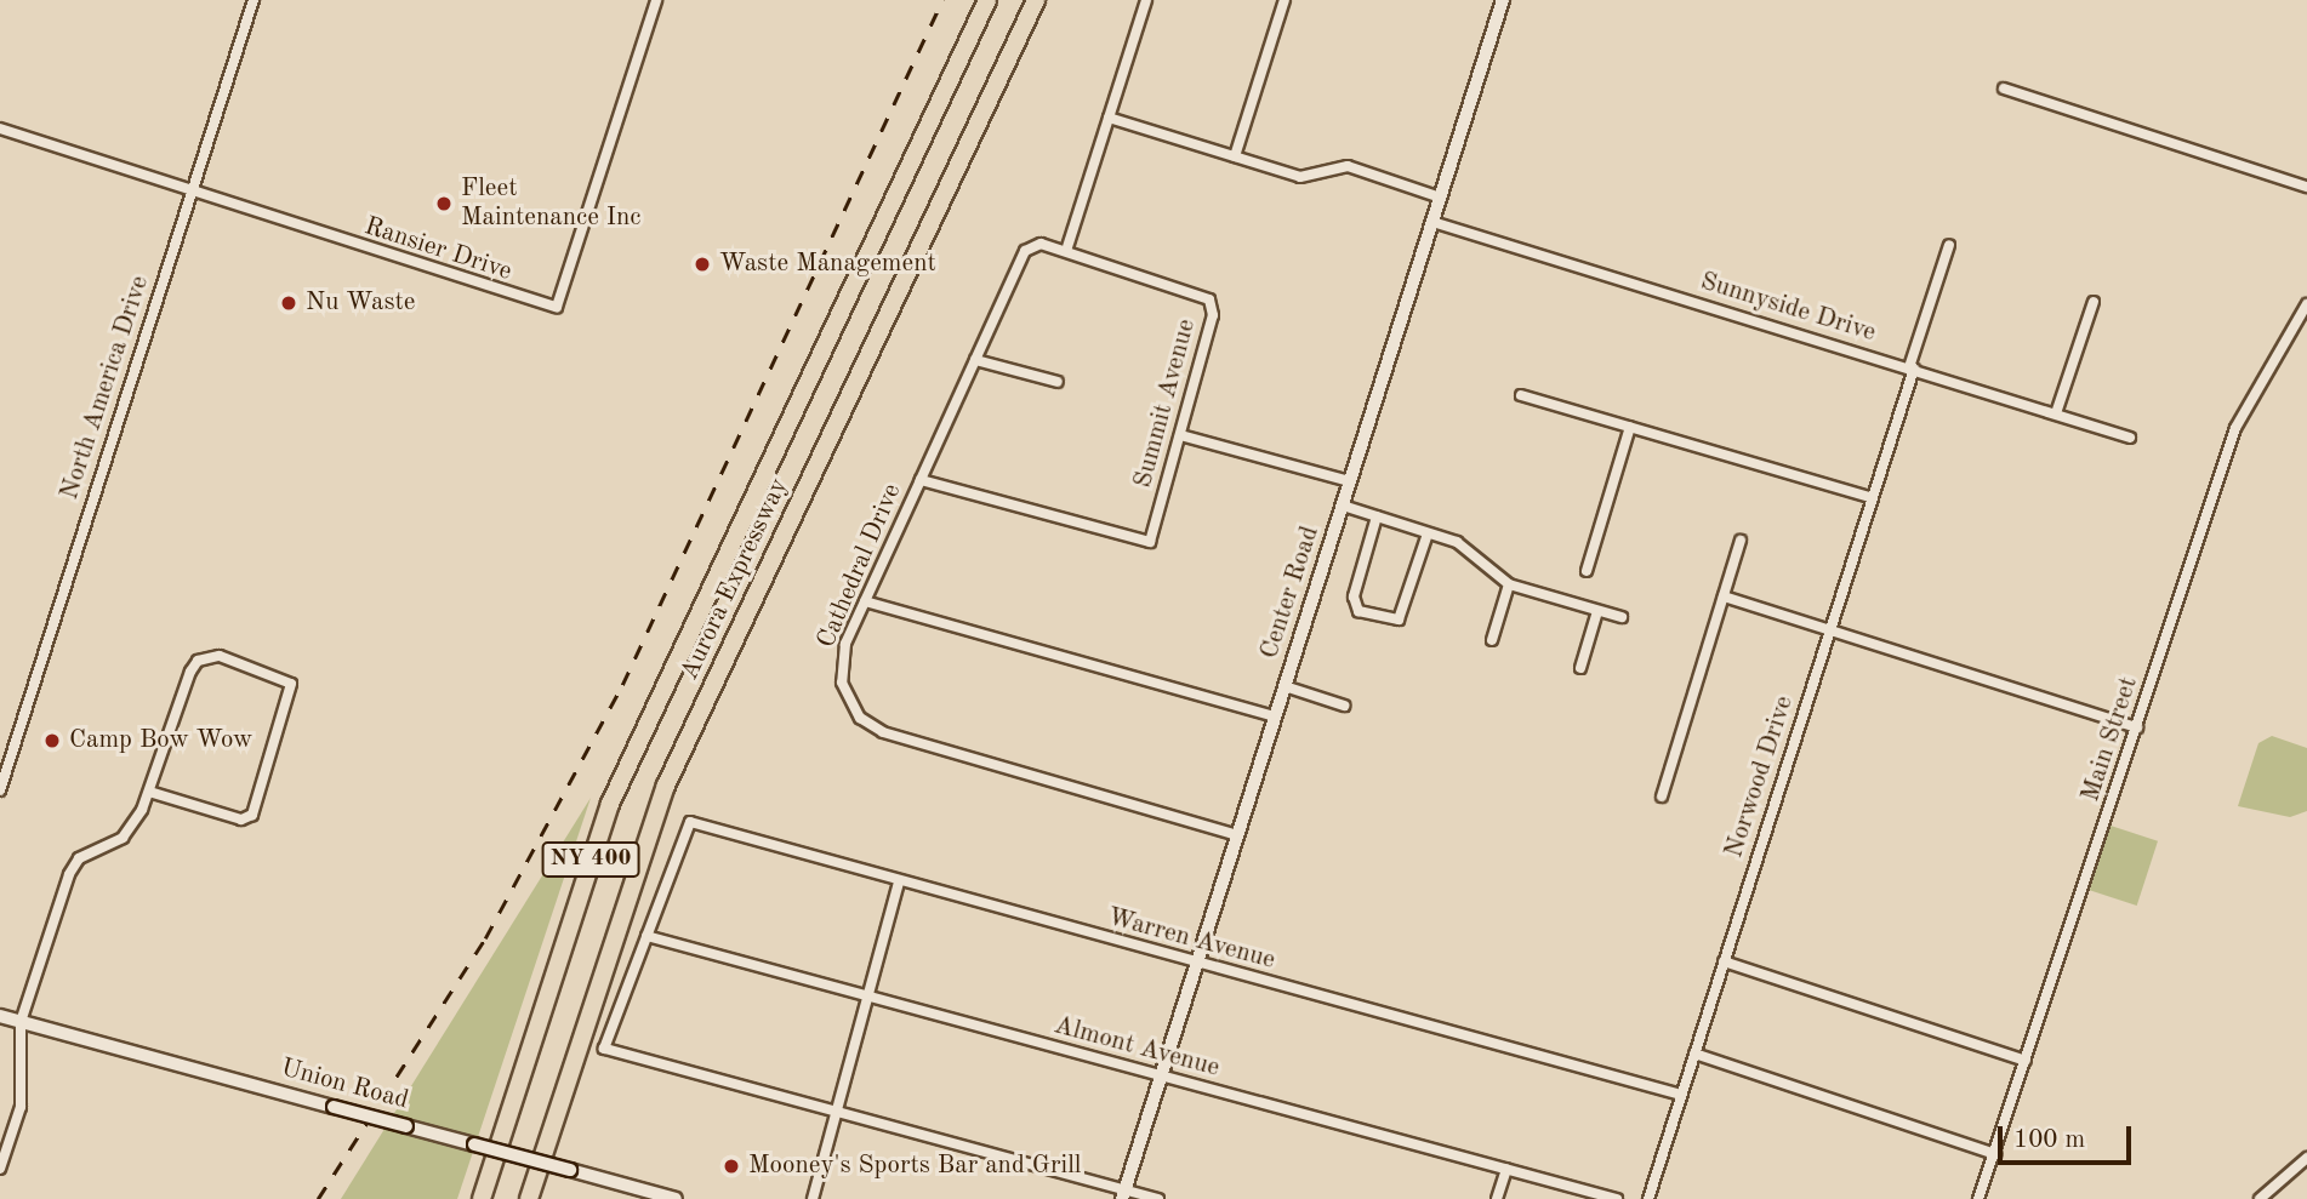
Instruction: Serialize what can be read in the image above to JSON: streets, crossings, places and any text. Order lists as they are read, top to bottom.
{
  "streets": {
    "highway": ["Aurora Expressway", "NY 400"],
    "main road": ["Center Road", "Union Road"],
    "street": [
      "Ransier Drive",
      "Sunnyside Drive",
      "North America Drive",
      "Summit Avenue",
      "Cathedral Drive",
      "Main Street",
      "Norwood Drive",
      "Warren Avenue",
      "Almont Avenue"
    ]
  },
  "crossings": [
    ["Ransier Drive", "North America Drive"],
    ["Sunnyside Drive", "Center Road"],
    ["Sunnyside Drive", "Norwood Drive"],
    ["Summit Avenue", "Cathedral Drive"],
    ["Cathedral Drive", "Center Road"],
    ["Center Road", "Warren Avenue"],
    ["Center Road", "Almont Avenue"],
    ["Norwood Drive", "Warren Avenue"],
    ["Warren Avenue", "Almont Avenue"]
  ],
  "places": [
    "Fleet Maintenance Inc",
    "Waste Management",
    "Nu Waste",
    "Camp Bow Wow",
    "Mooney's Sports Bar and Grill"
  ],
  "scale_bar": "100 m"
}
